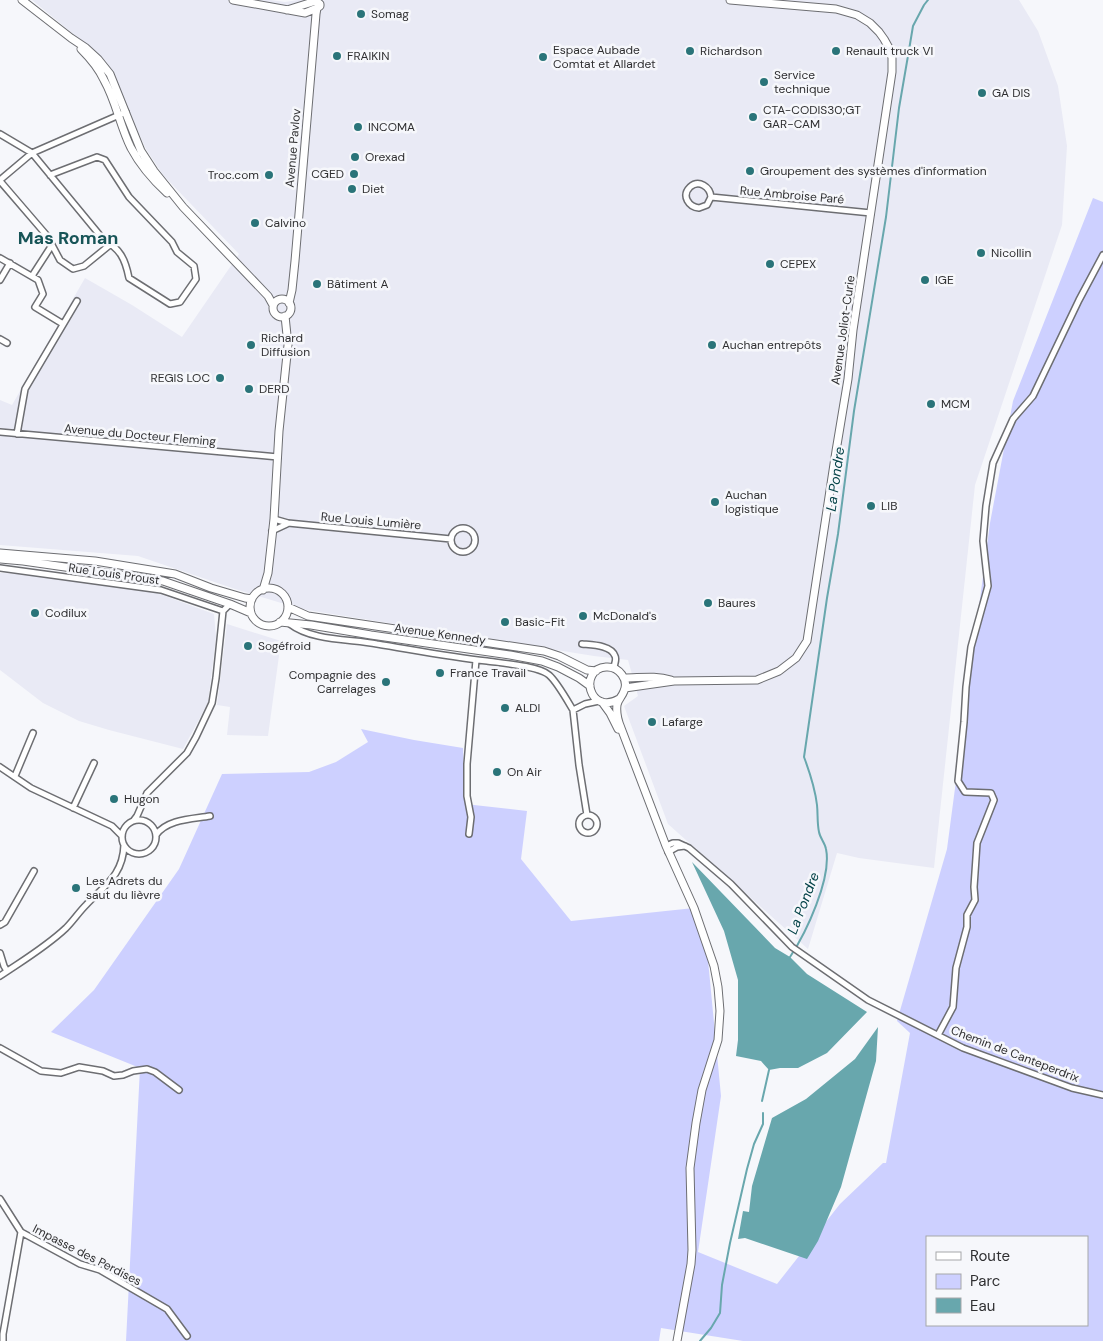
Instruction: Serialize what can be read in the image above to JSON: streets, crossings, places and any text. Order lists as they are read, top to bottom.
{
  "streets": {
    "street": [
      "Avenue Pavlov",
      "Rue Ambroise Paré",
      "Avenue Joliot-Curie",
      "Avenue du Docteur Fleming",
      "Rue Louis Lumière",
      "Rue Louis Proust",
      "Avenue Kennedy",
      "Chemin de Canteperdrix",
      "Impasse des Perdises"
    ]
  },
  "crossings": [
    ["Rue Ambroise Paré", "Avenue Joliot-Curie"],
    ["Avenue Joliot-Curie", "Avenue Kennedy"]
  ],
  "districts": ["Mas Roman"],
  "water": ["La Pondre"],
  "places": [
    "Somag",
    "Richardson",
    "Renault truck VI",
    "FRAIKIN",
    "Espace Aubade Comtat et Allardet",
    "Service technique",
    "GA DIS",
    "CTA-CODIS30;GT GAR-CAM",
    "INCOMA",
    "Orexad",
    "Groupement des systèmes d'information",
    "CGED",
    "Troc.com",
    "Diet",
    "Calvino",
    "Nicollin",
    "CEPEX",
    "IGE",
    "Bâtiment A",
    "Richard Diffusion",
    "Auchan entrepôts",
    "REGIS LOC",
    "DERD",
    "MCM",
    "Auchan logistique",
    "LIB",
    "Baures",
    "Codilux",
    "McDonald's",
    "Basic-Fit",
    "Sogéfroid",
    "France Travail",
    "Compagnie des Carrelages",
    "ALDI",
    "Lafarge",
    "On Air",
    "Hugon",
    "Les Adrets du saut du lièvre"
  ],
  "legend": ["Route", "Parc", "Eau"]
}
